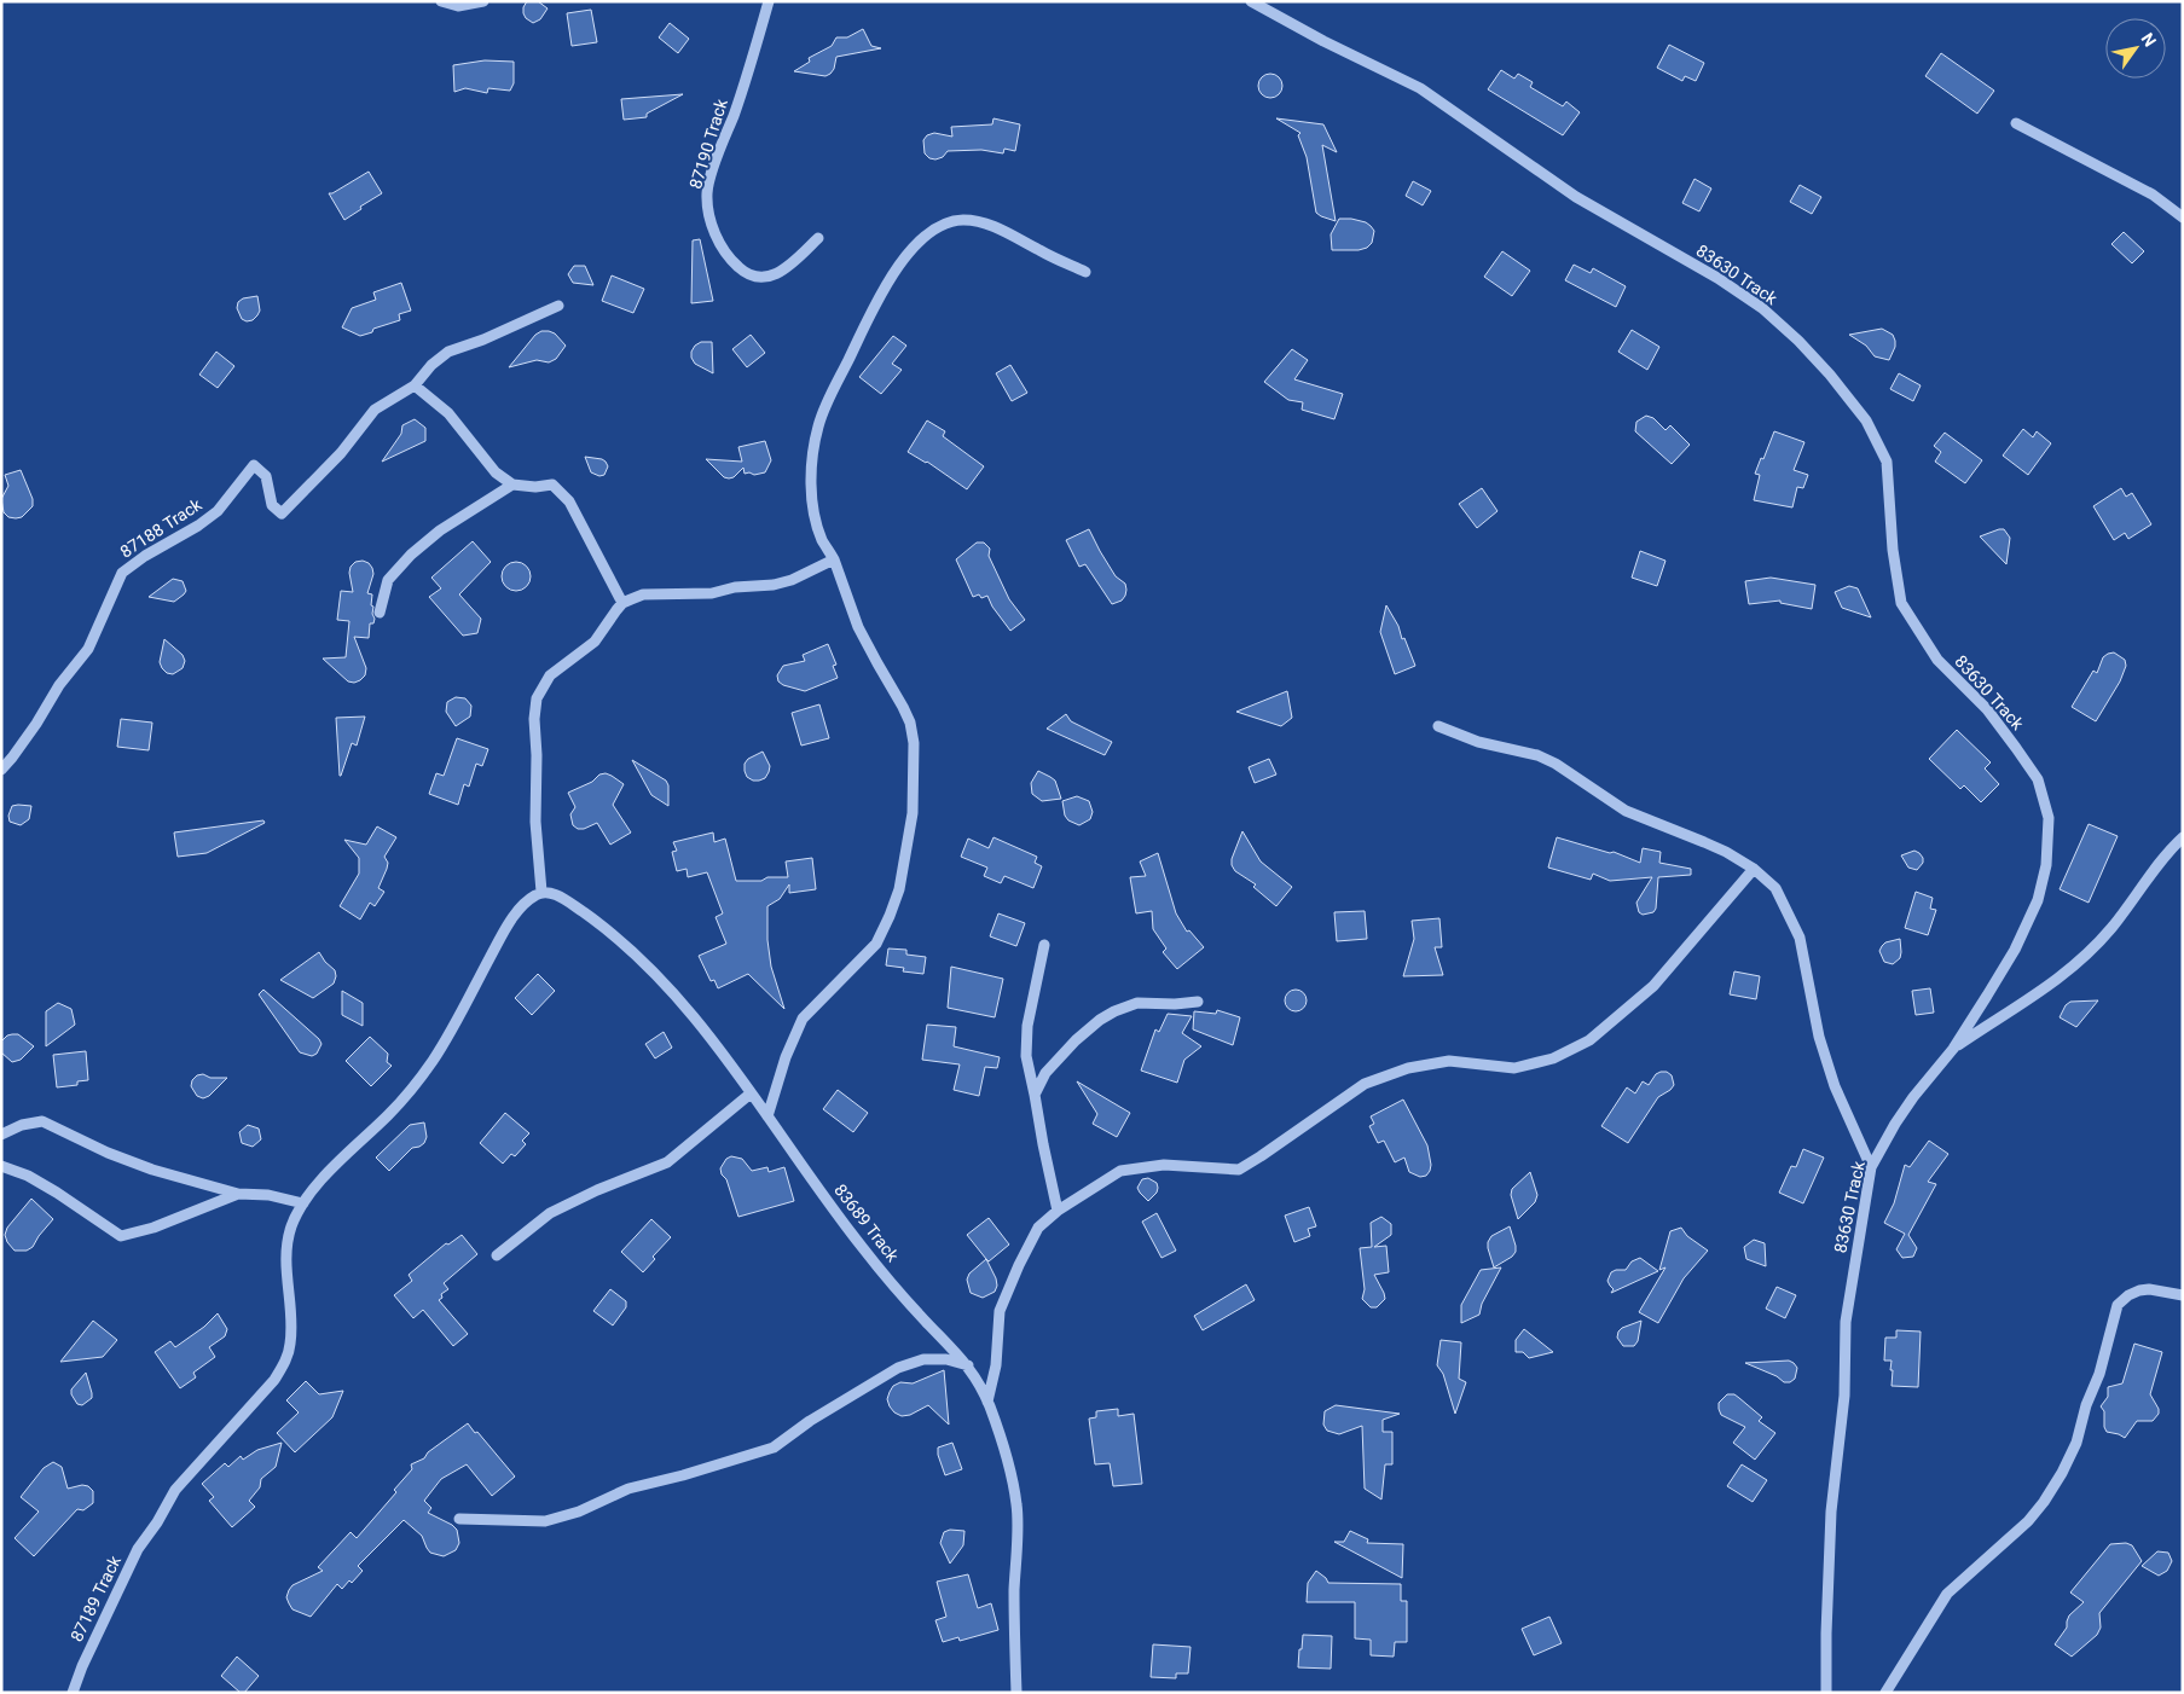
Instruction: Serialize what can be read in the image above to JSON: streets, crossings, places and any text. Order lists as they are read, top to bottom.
{
  "streets": {
    "street": [
      "87190 Track",
      "83630 Track",
      "87188 Track",
      "83689 Track",
      "87189 Track"
    ]
  },
  "crossings": [
    ["83689 Track", "87189 Track"]
  ],
  "north": "top right"
}
